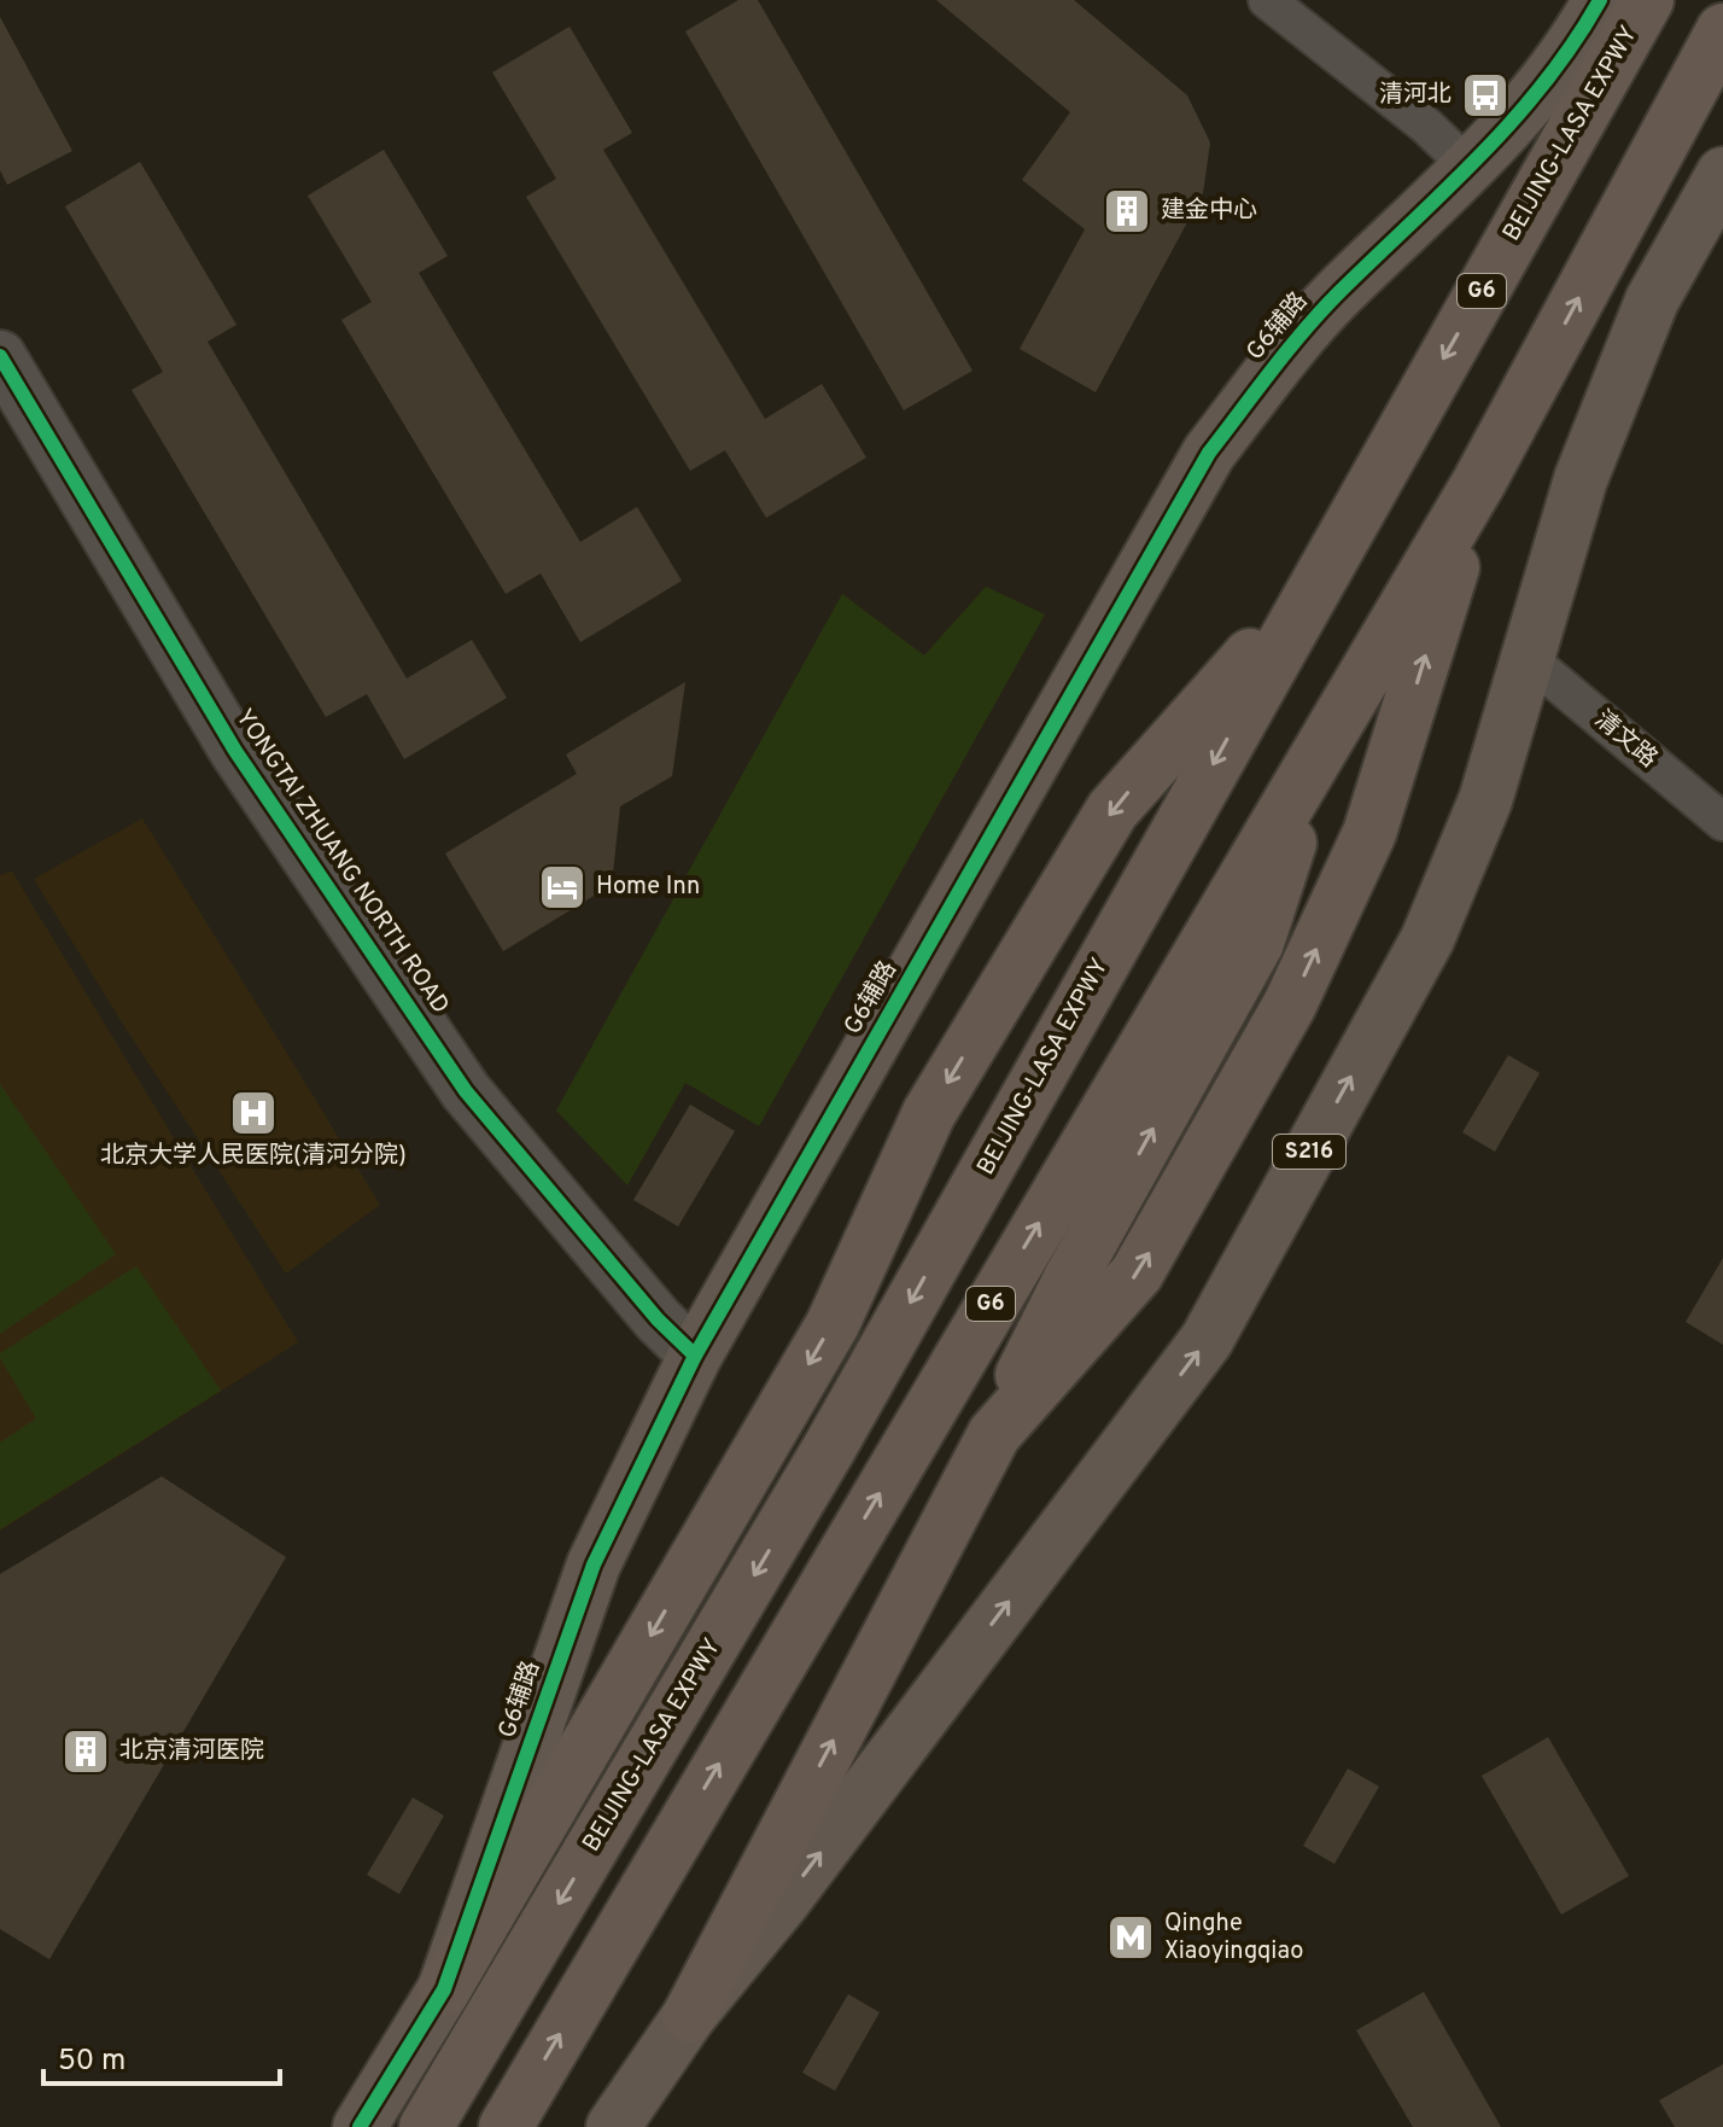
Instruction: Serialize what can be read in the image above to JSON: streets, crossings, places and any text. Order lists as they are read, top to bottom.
{
  "streets": {
    "highway": ["BEIJING-LASA EXPWY", "G6"],
    "main road": ["G6辅路", "S216"],
    "street": ["清文路", "YONGTAI ZHUANG NORTH ROAD"]
  },
  "crossings": [
    ["G6辅路", "YONGTAI ZHUANG NORTH ROAD"],
    ["清文路", "S216"]
  ],
  "places": {
    "bus stop": ["清河北"],
    "building": ["建金中心", "北京清河医院"],
    "hotel": ["Home Inn"],
    "hospital": ["北京大学人民医院(清河分院)"],
    "metro station": ["Qinghe Xiaoyingqiao"]
  },
  "scale_bar": "50 m"
}
